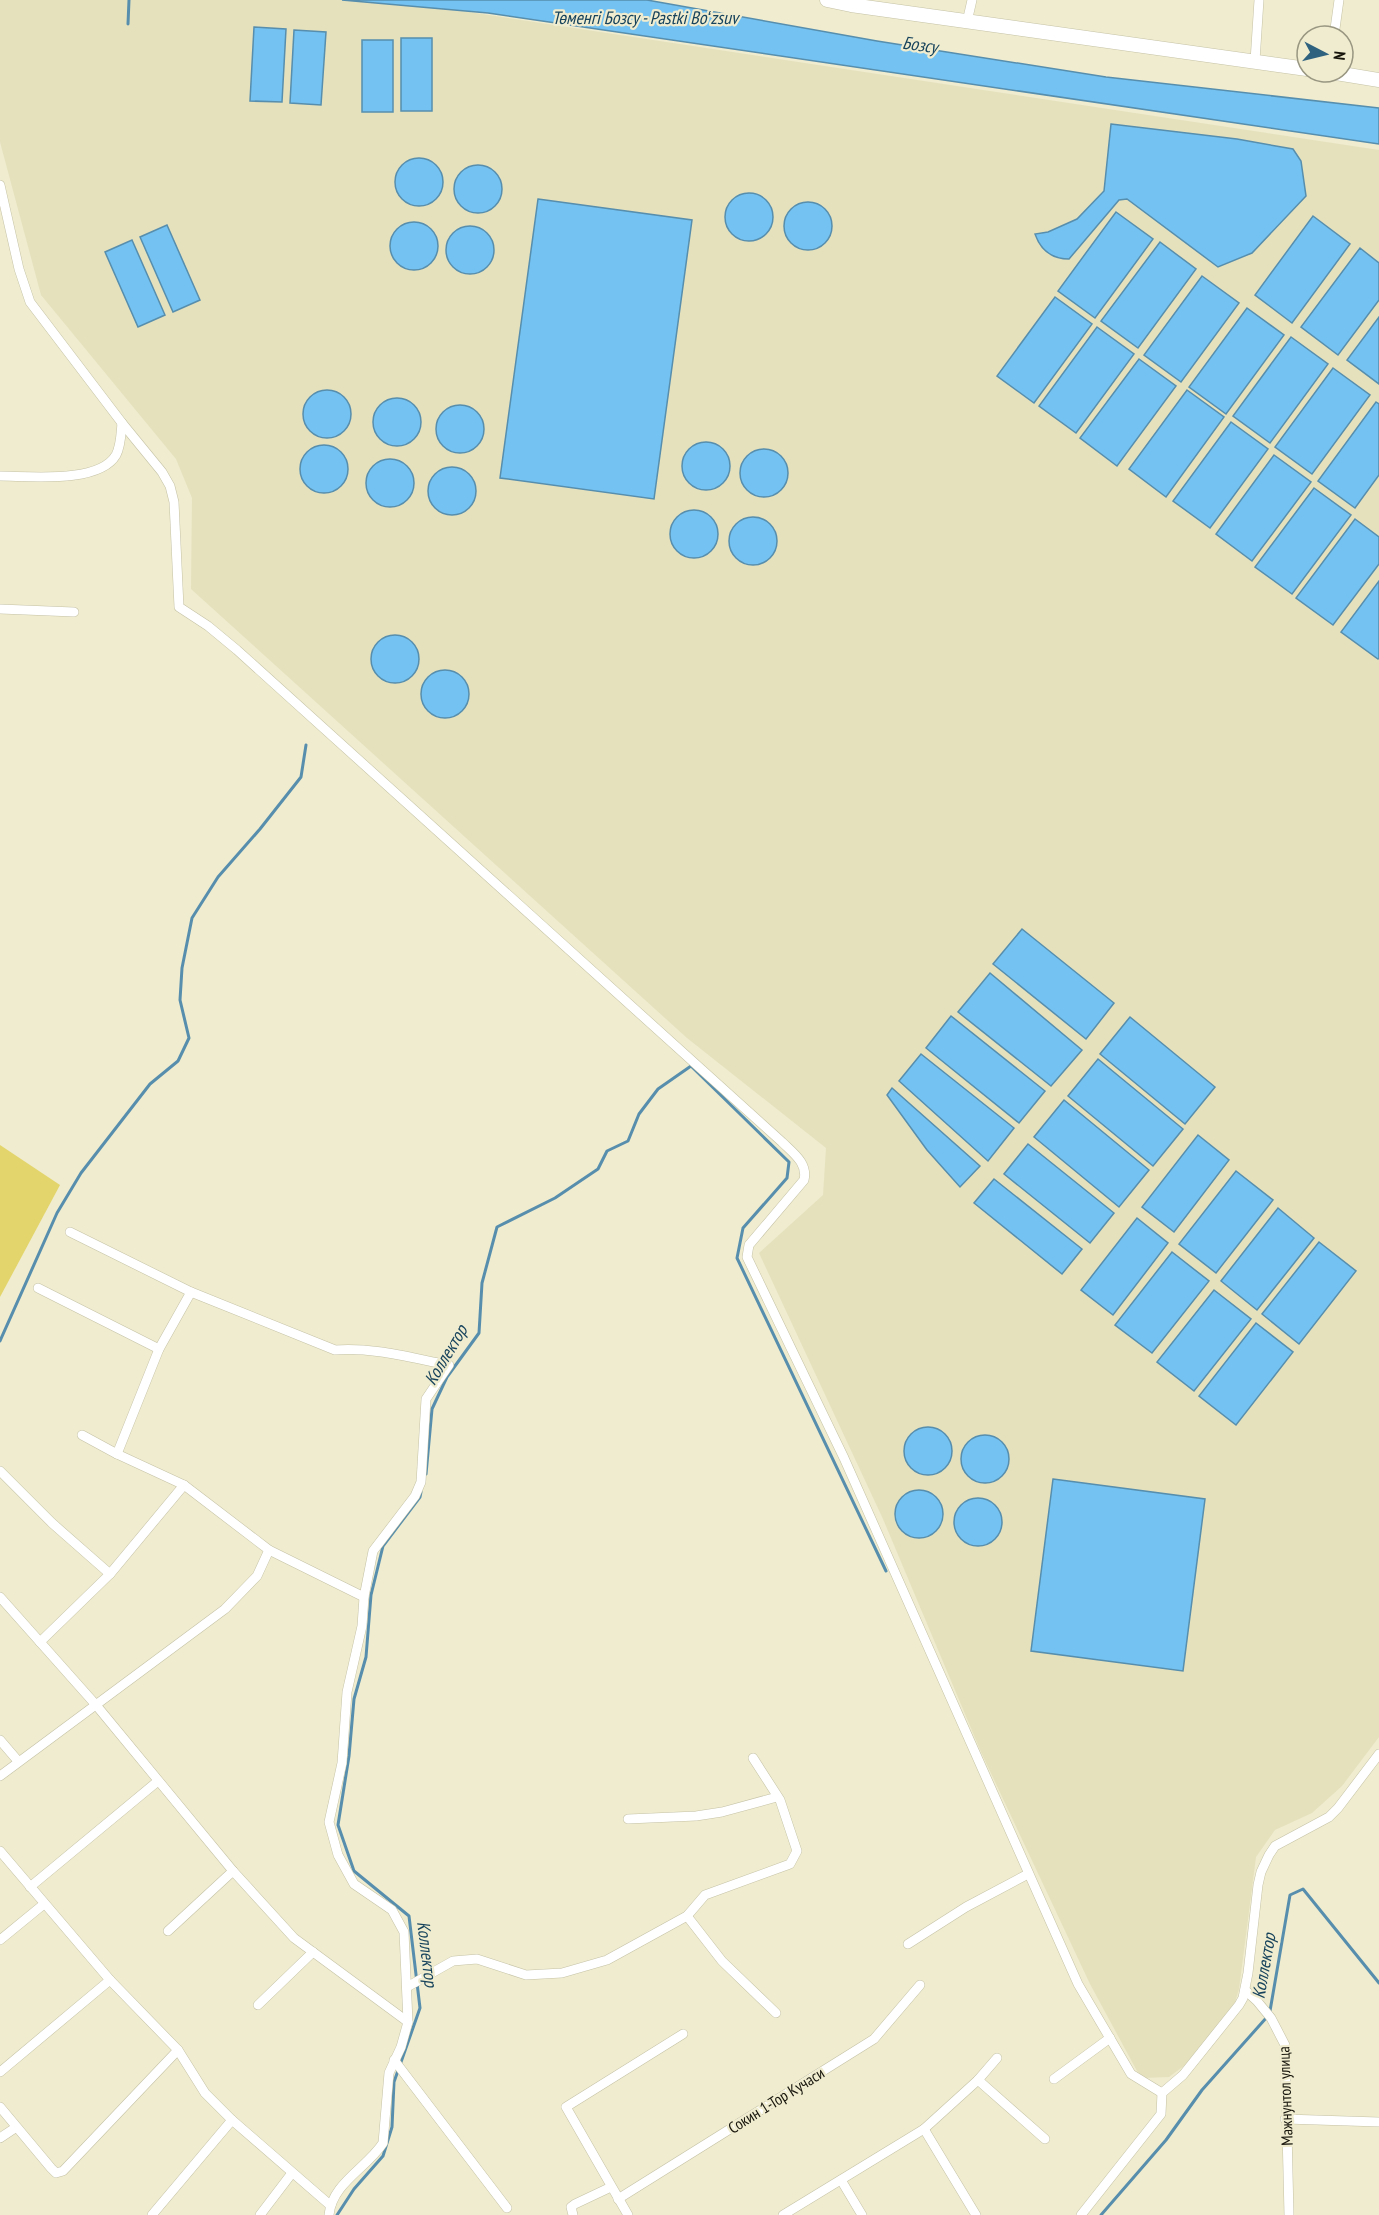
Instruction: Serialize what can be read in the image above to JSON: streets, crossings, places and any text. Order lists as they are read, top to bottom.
{
  "streets": {
    "street": ["Мажнунтол улица", "Сокин 1-Тор Kучаси"]
  },
  "water": ["Төменгі Бозсу - Pastki Boʻzsuv", "Бозсу", "Коллектор"],
  "north": "right"
}
